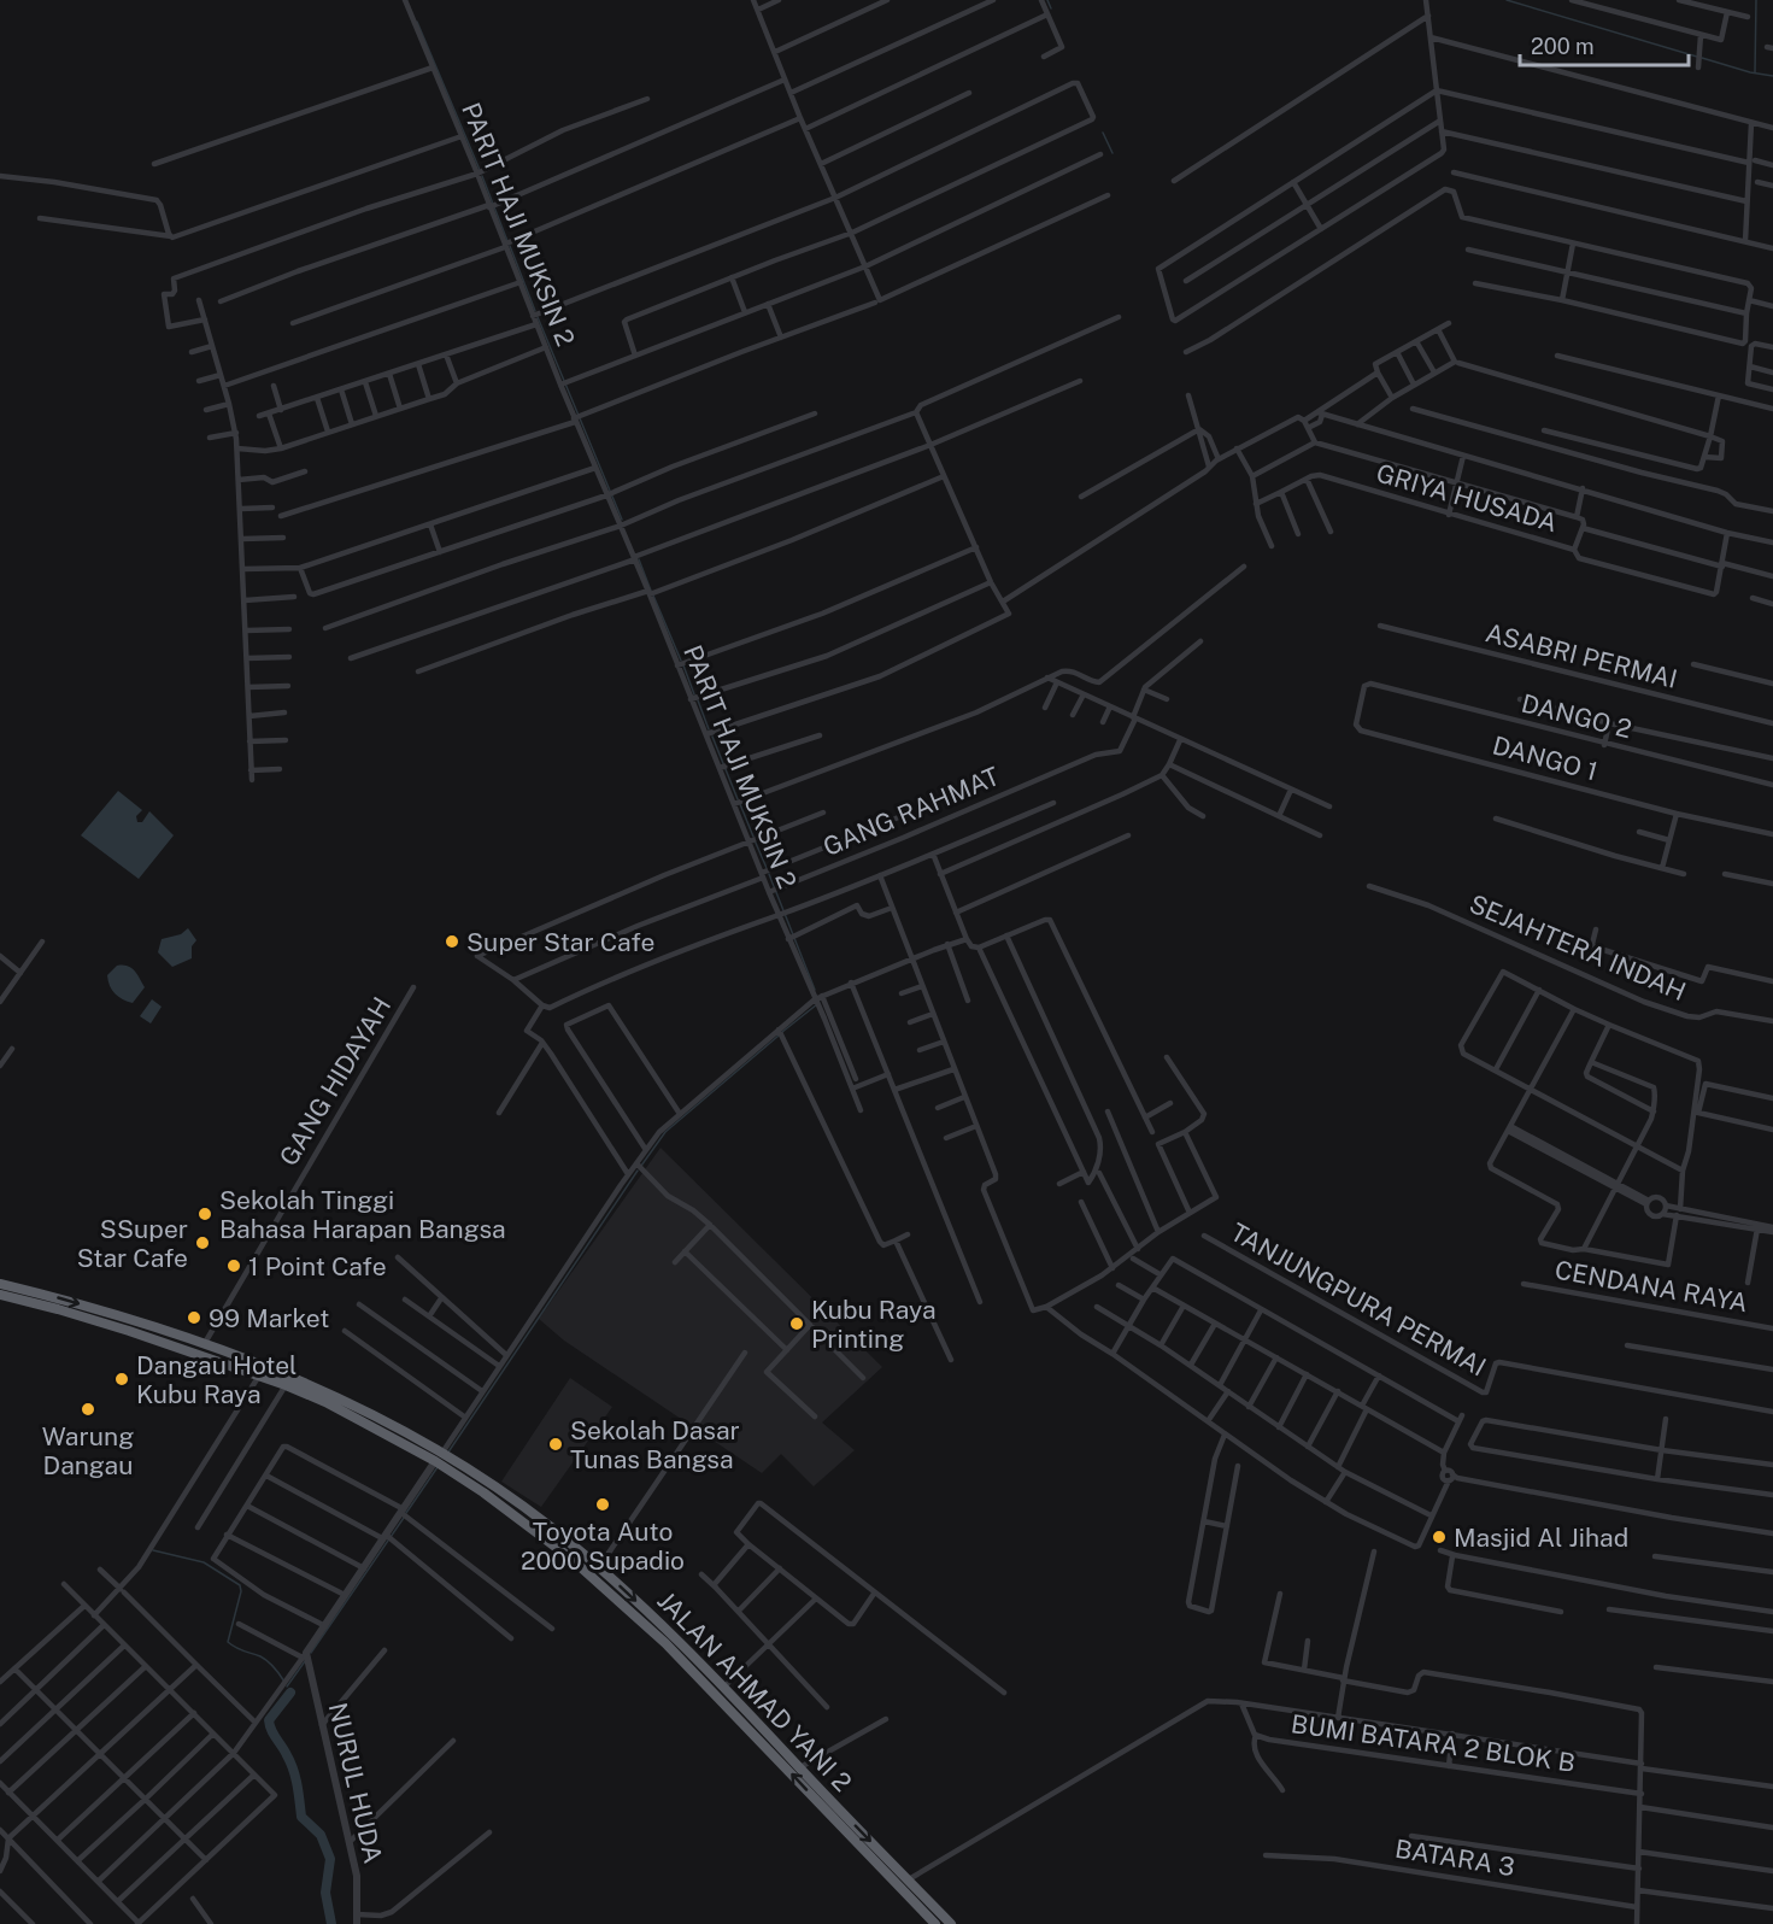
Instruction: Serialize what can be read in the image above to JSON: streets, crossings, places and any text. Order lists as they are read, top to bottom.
{
  "streets": {
    "highway": ["JALAN AHMAD YANI 2"],
    "street": [
      "PARIT HAJI MUKSIN 2",
      "GRIYA HUSADA",
      "ASABRI PERMAI",
      "DANGO 2",
      "DANGO 1",
      "GANG RAHMAT",
      "SEJAHTERA INDAH",
      "GANG HIDAYAH",
      "CENDANA RAYA",
      "TANJUNGPURA PERMAI",
      "BUMI BATARA 2 BLOK B",
      "NURUL HUDA",
      "BATARA 3"
    ]
  },
  "crossings": [
    ["PARIT HAJI MUKSIN 2", "GANG RAHMAT"],
    ["DANGO 2", "DANGO 1"],
    ["GANG HIDAYAH", "JALAN AHMAD YANI 2"]
  ],
  "places": [
    "Super Star Cafe",
    "Sekolah Tinggi Bahasa Harapan Bangsa",
    "SSuper Star Cafe",
    "1 Point Cafe",
    "99 Market",
    "Kubu Raya Printing",
    "Dangau Hotel Kubu Raya",
    "Warung Dangau",
    "Sekolah Dasar Tunas Bangsa",
    "Toyota Auto 2000 Supadio",
    "Masjid Al Jihad"
  ],
  "scale_bar": "200 m"
}
